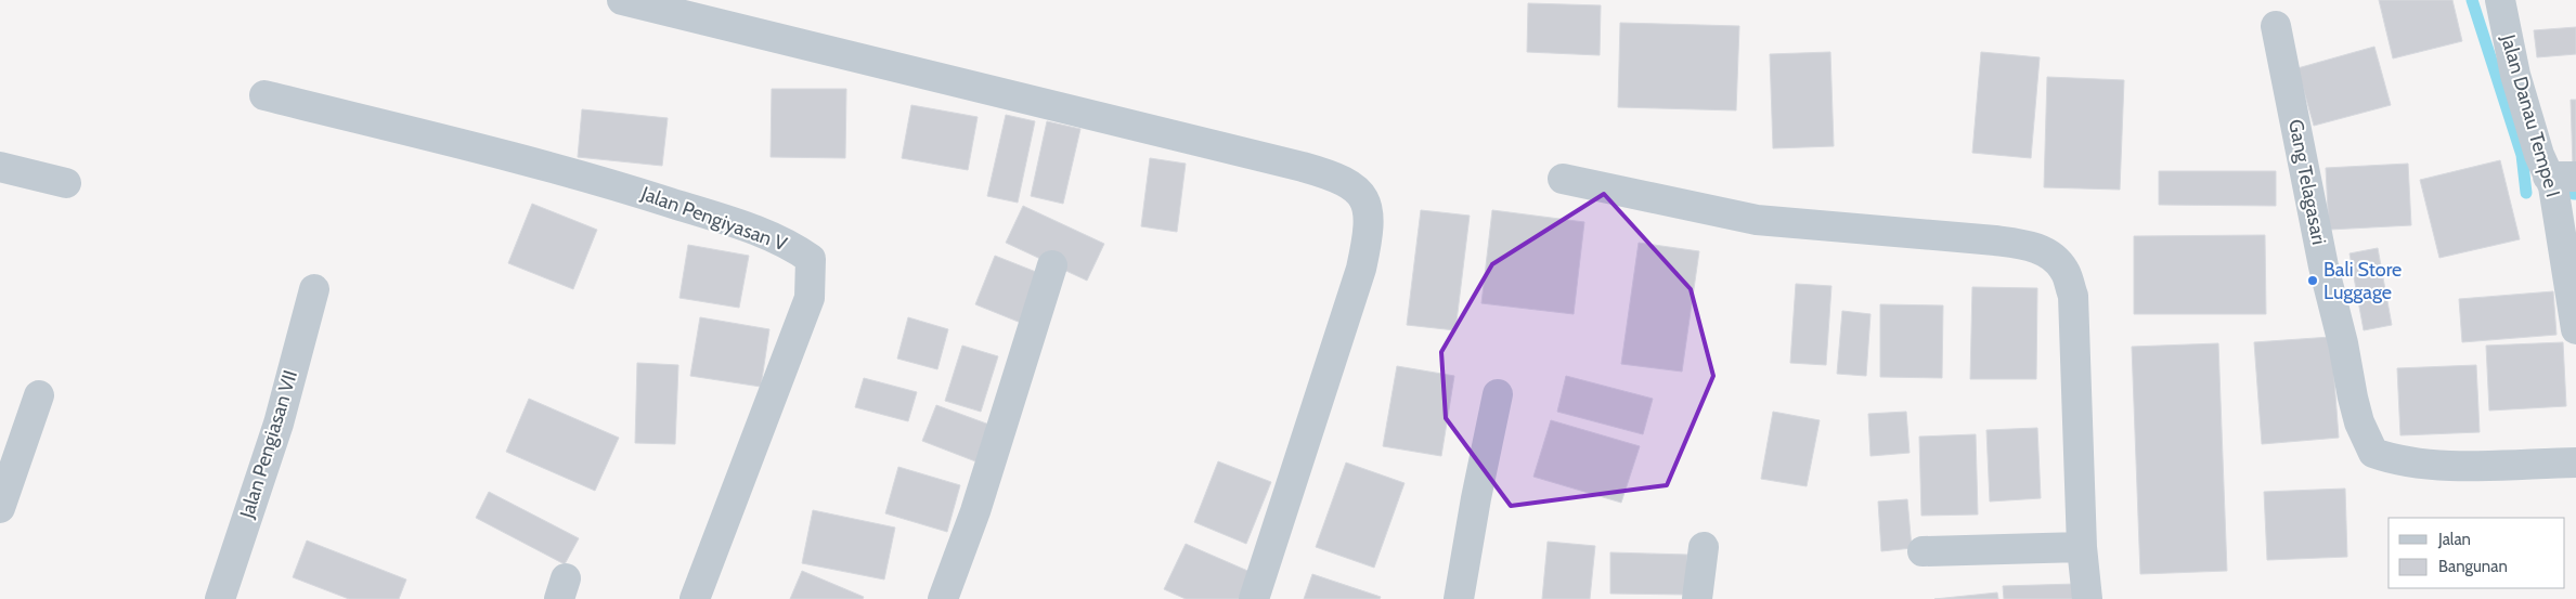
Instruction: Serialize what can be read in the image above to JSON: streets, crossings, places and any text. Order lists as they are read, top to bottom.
{
  "streets": {
    "street": [
      "Jalan Danau Tempe I",
      "Gang Telagasari",
      "Jalan Pengiyasan V",
      "Jalan Pengiasan VII"
    ]
  },
  "places": ["Bali Store Luggage"],
  "legend": ["Jalan", "Bangunan"]
}
